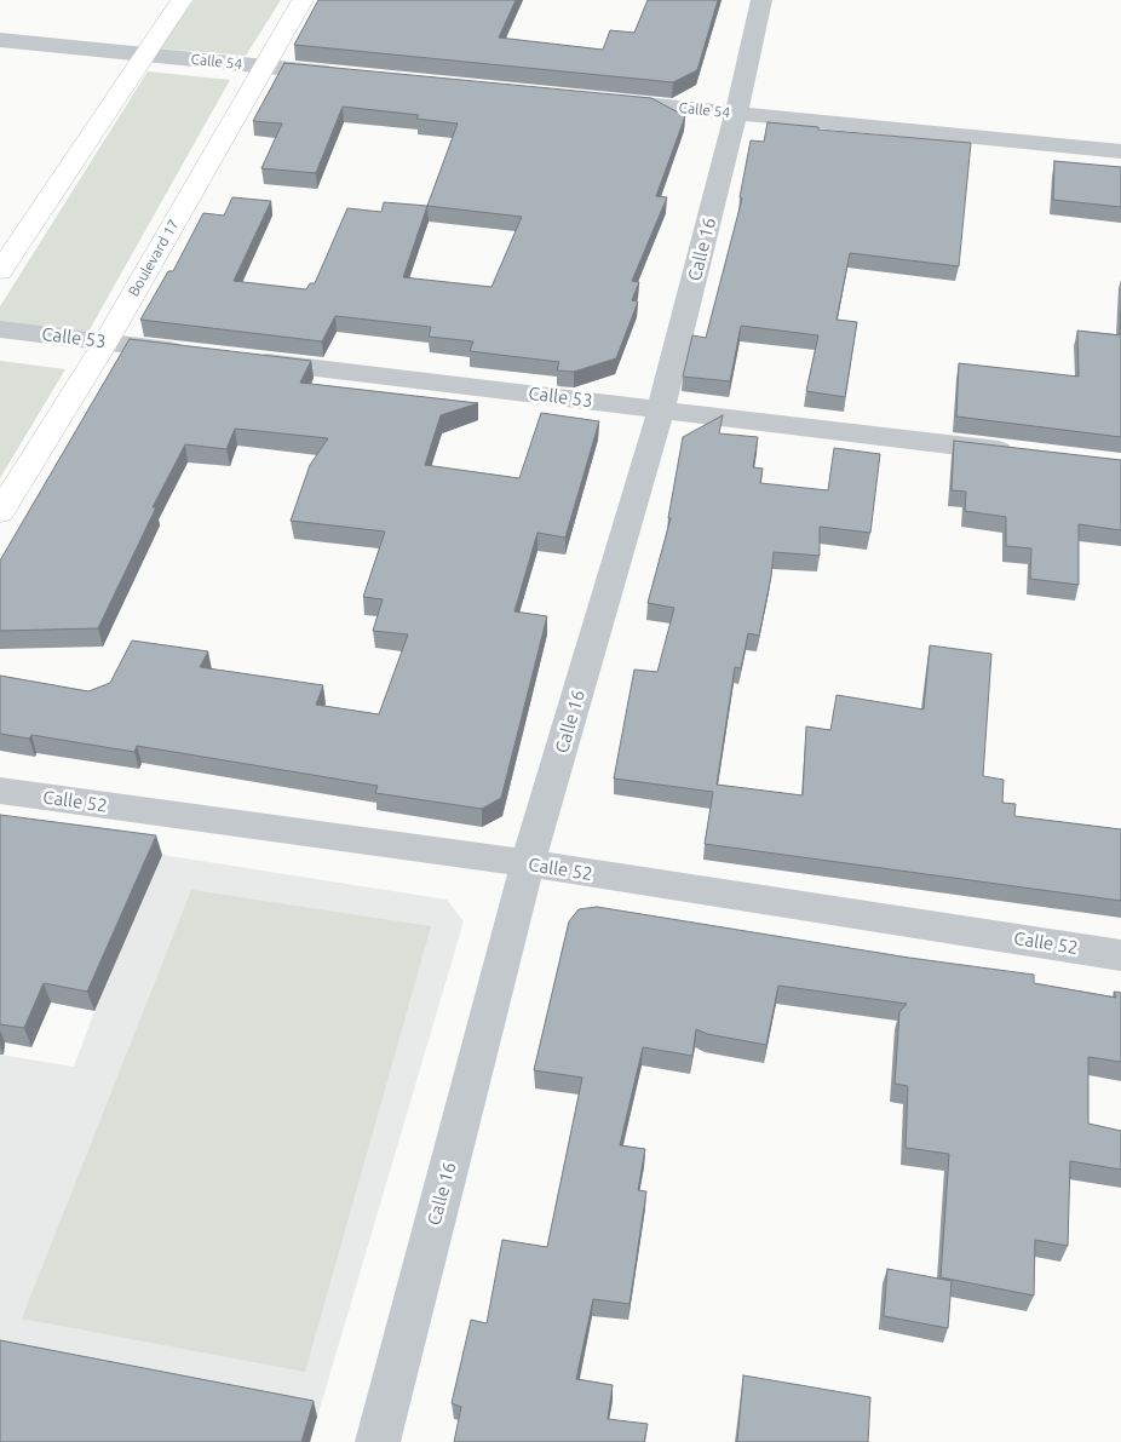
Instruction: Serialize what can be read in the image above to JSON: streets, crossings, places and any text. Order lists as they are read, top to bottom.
{
  "streets": {
    "main road": ["Boulevard 17"],
    "street": [
      "Calle 54",
      "Calle 16",
      "Calle 53",
      "Calle 52"
    ]
  },
  "crossings": [
    ["Calle 54", "Calle 16"],
    ["Calle 54", "Boulevard 17"],
    ["Calle 16", "Calle 53"],
    ["Calle 16", "Calle 52"],
    ["Boulevard 17", "Calle 53"]
  ]
}
